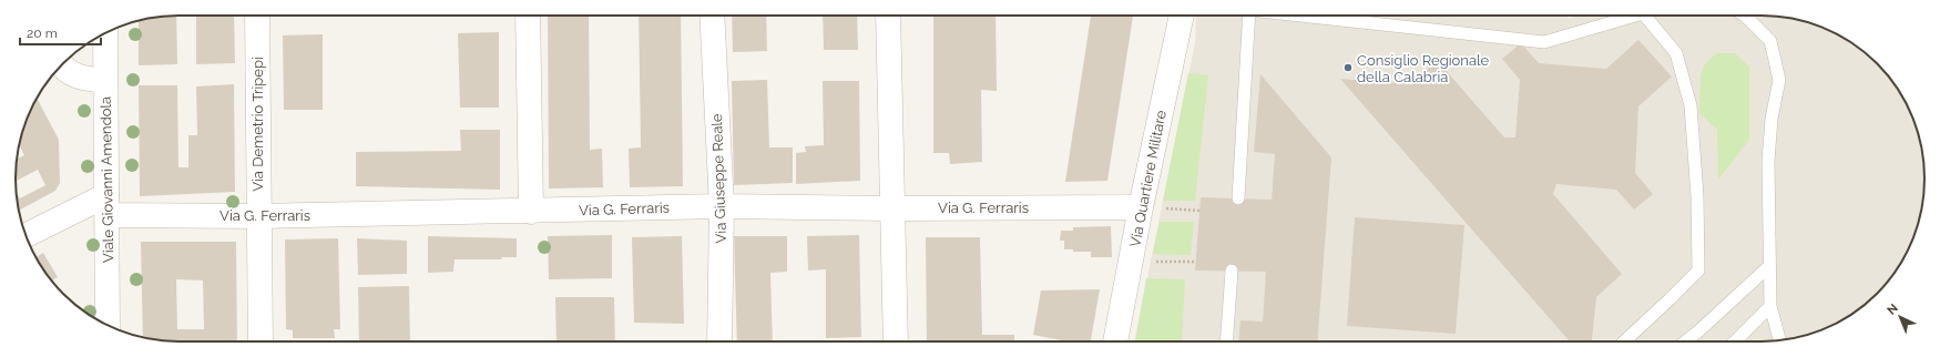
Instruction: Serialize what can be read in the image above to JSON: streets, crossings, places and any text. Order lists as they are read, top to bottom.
{
  "streets": {
    "street": [
      "Via Demetrio Tripepi",
      "Via Giuseppe Reale",
      "Via Quartiere Militare",
      "Viale Giovanni Amendola",
      "Via G. Ferraris"
    ]
  },
  "crossings": [
    ["Via Demetrio Tripepi", "Via G. Ferraris"],
    ["Via Giuseppe Reale", "Via G. Ferraris"],
    ["Via Quartiere Militare", "Via G. Ferraris"],
    ["Viale Giovanni Amendola", "Via G. Ferraris"]
  ],
  "places": ["Consiglio Regionale della Calabria"],
  "scale_bar": "20 m",
  "north": "top left"
}
